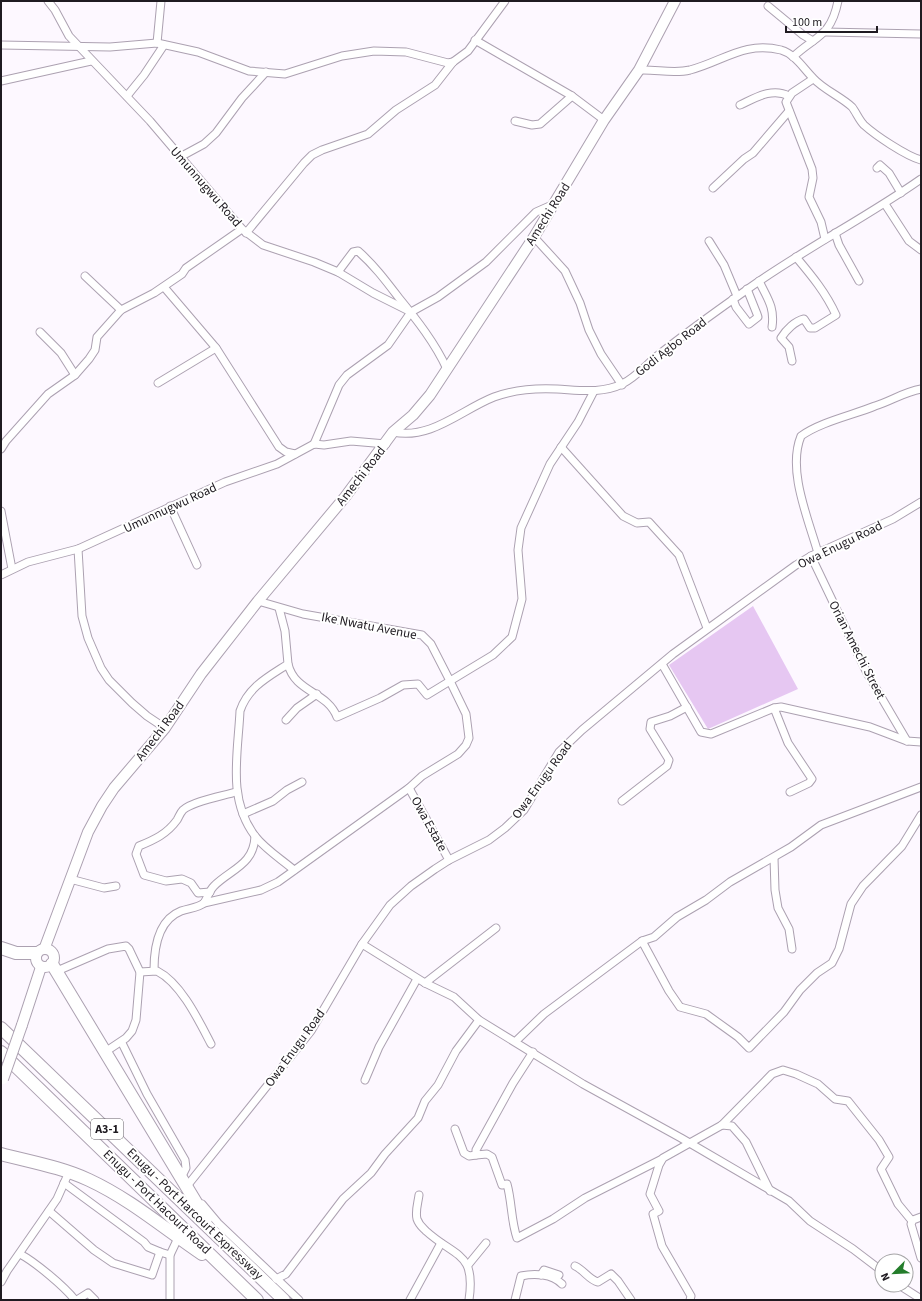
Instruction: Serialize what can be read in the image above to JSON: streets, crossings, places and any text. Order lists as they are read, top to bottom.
{
  "streets": {
    "highway": ["A3-1", "Enugu - Port Hacourt Road", "Enugu - Port Harcourt Expressway"],
    "main road": ["Amechi Road"],
    "street": [
      "Umunnugwu Road",
      "Godi Agbo Road",
      "Owa Enugu Road",
      "Ike Nwatu Avenue",
      "Orian Amechi Street",
      "Owa Estate"
    ]
  },
  "crossings": [
    ["Umunnugwu Road", "Amechi Road"],
    ["Amechi Road", "Godi Agbo Road"],
    ["Amechi Road", "Ike Nwatu Avenue"],
    ["Owa Enugu Road", "Orian Amechi Street"],
    ["Owa Enugu Road", "Owa Estate"],
    ["Ike Nwatu Avenue", "Owa Estate"],
    ["Enugu - Port Hacourt Road", "Enugu - Port Harcourt Expressway"]
  ],
  "scale_bar": "100 m",
  "north": "bottom left"
}
